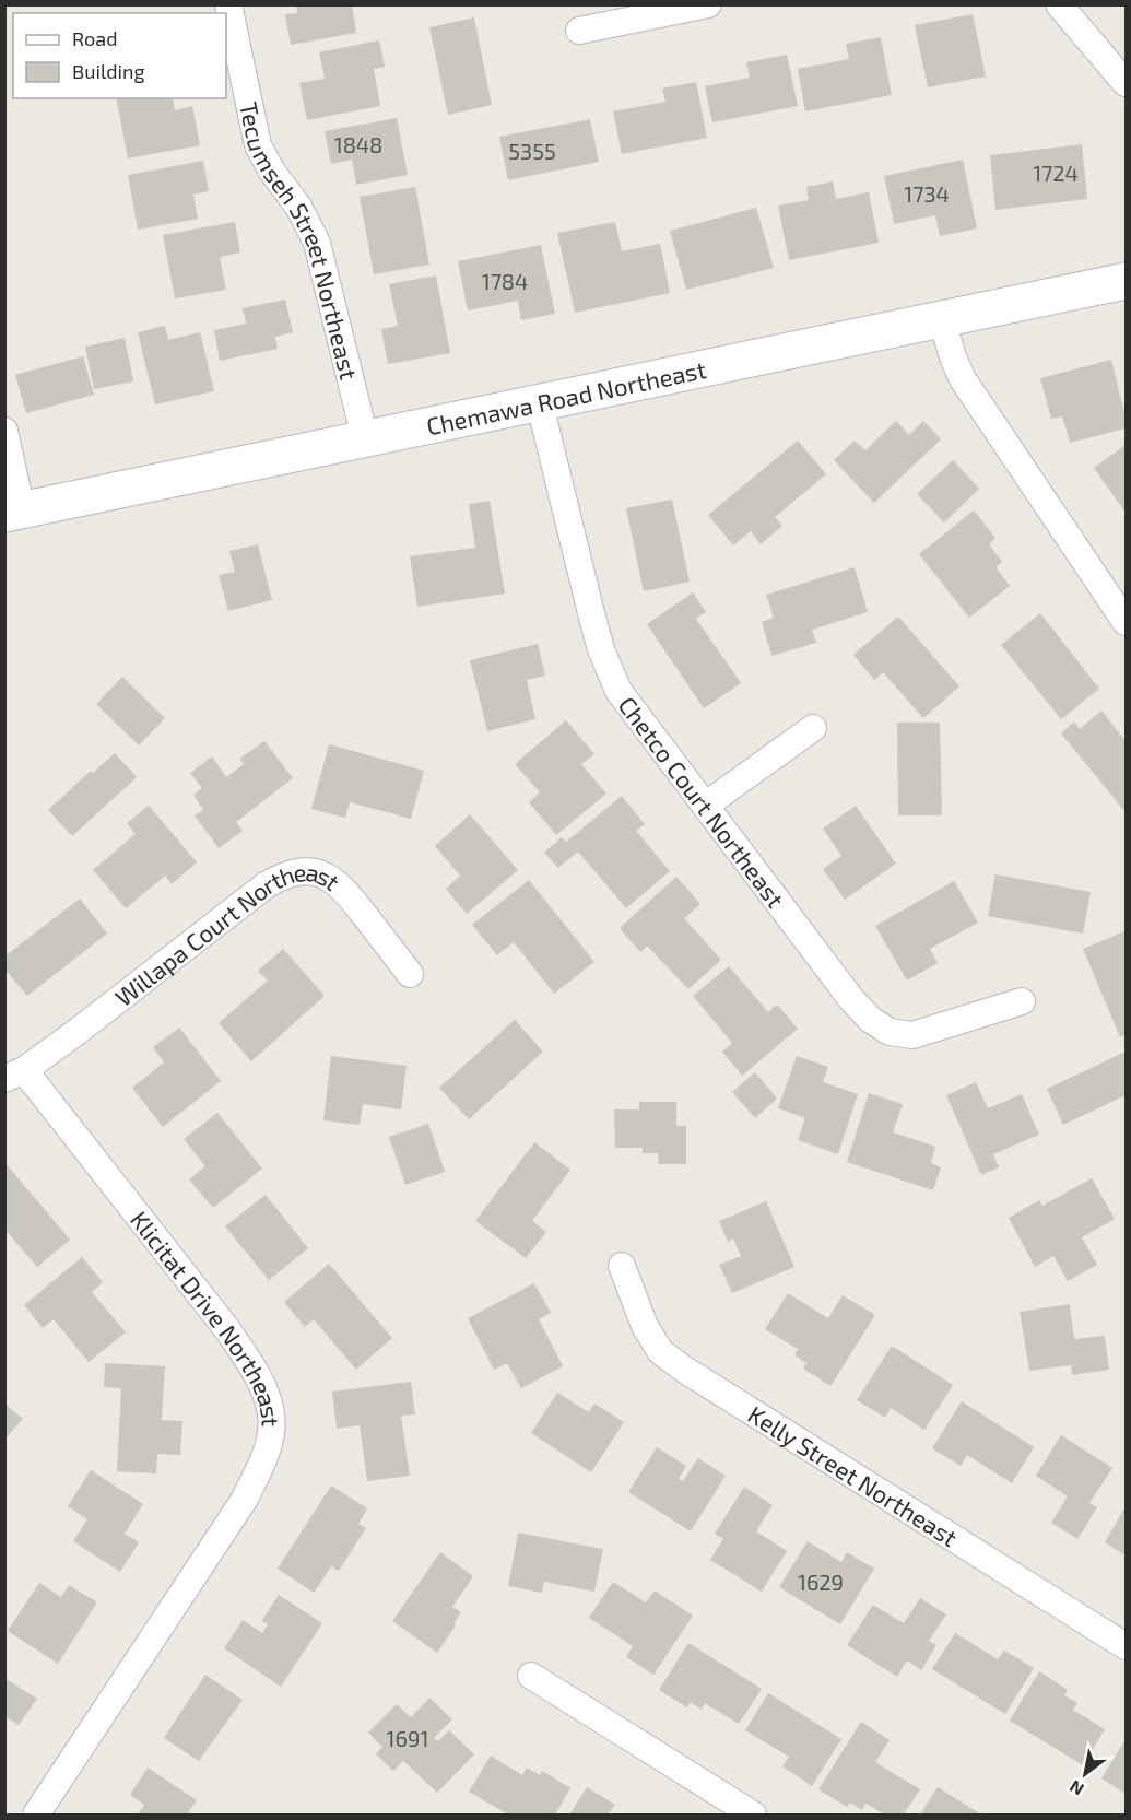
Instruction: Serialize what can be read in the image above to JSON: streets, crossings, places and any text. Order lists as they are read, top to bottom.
{
  "streets": {
    "main road": ["Chemawa Road Northeast"],
    "street": [
      "Tecumseh Street Northeast",
      "Chetco Court Northeast",
      "Willapa Court Northeast",
      "Klicitat Drive Northeast",
      "Kelly Street Northeast"
    ]
  },
  "crossings": [
    ["Tecumseh Street Northeast", "Chemawa Road Northeast"],
    ["Chemawa Road Northeast", "Chetco Court Northeast"],
    ["Willapa Court Northeast", "Klicitat Drive Northeast"]
  ],
  "house_numbers": [
    "1848",
    "5355",
    "1724",
    "1734",
    "1784",
    "1629",
    "1691"
  ],
  "legend": ["Road", "Building"],
  "north": "bottom left"
}
